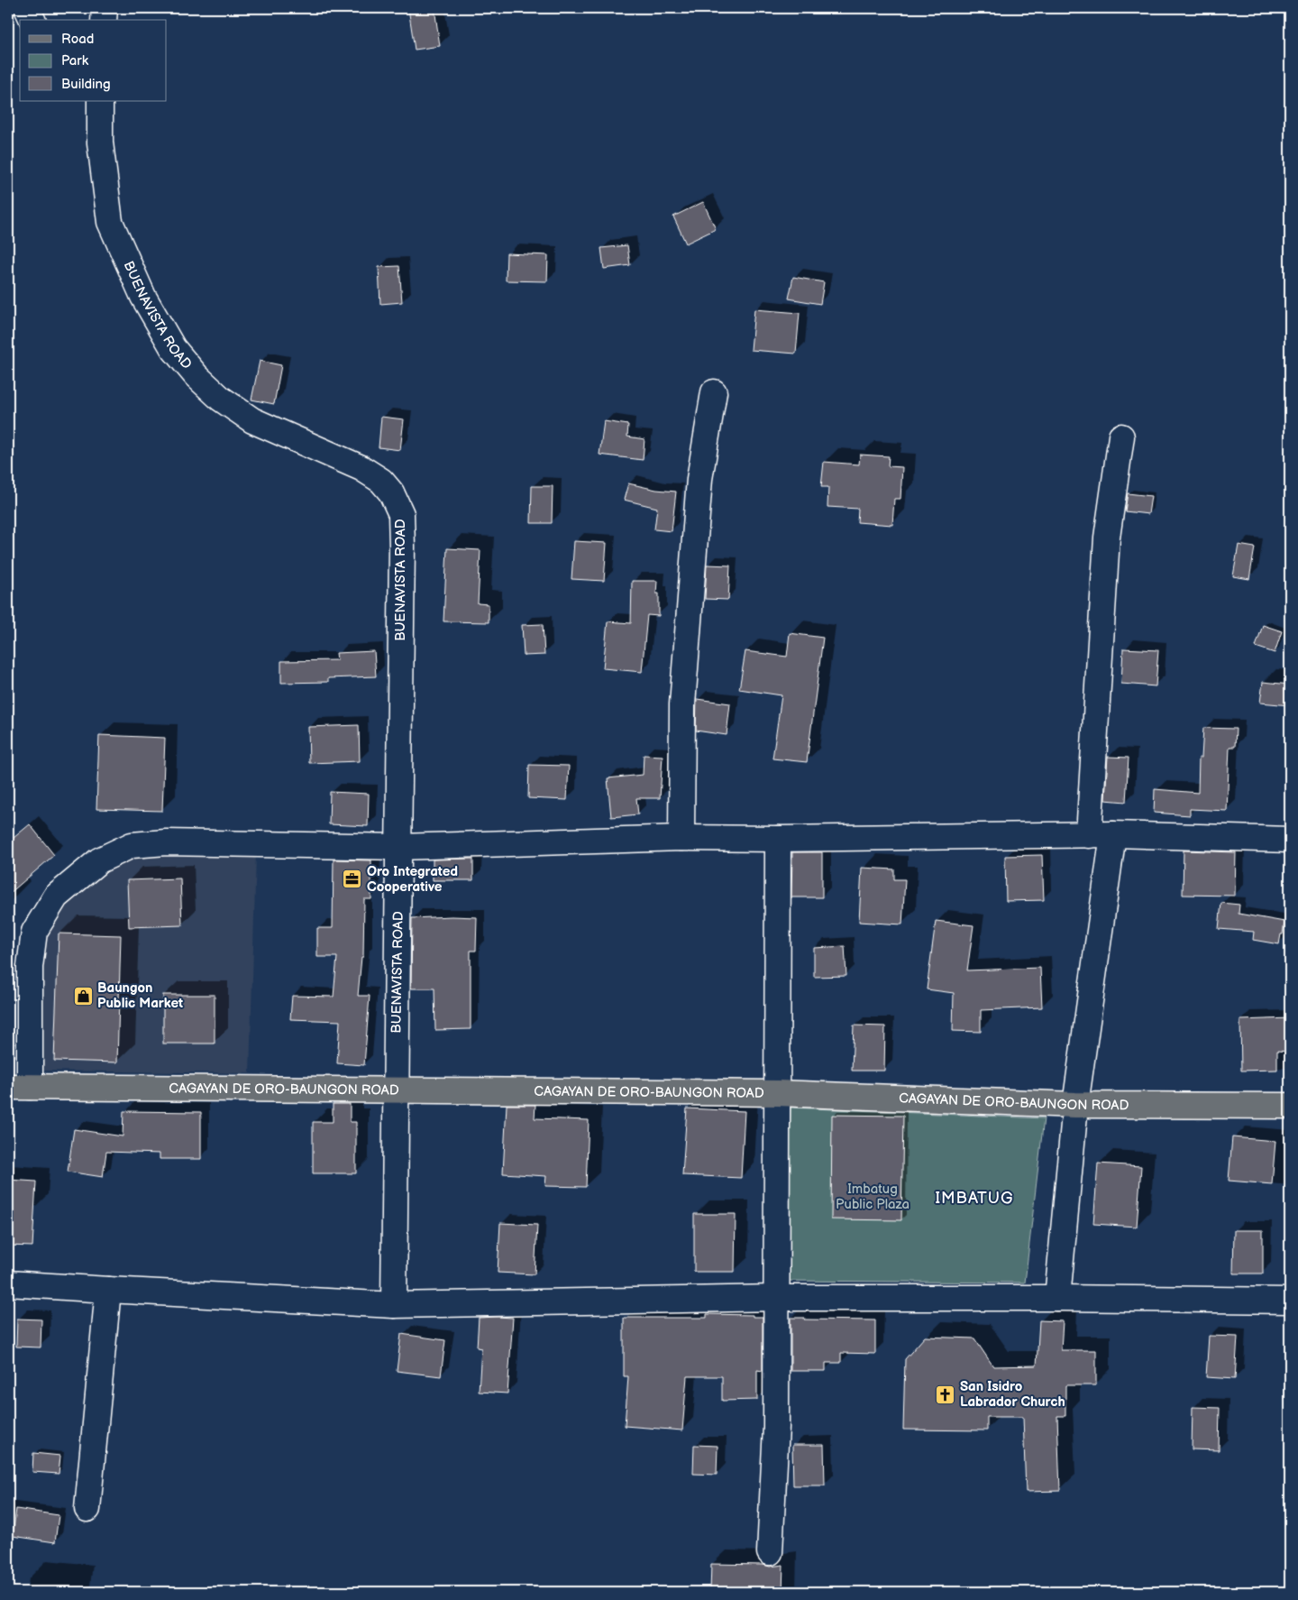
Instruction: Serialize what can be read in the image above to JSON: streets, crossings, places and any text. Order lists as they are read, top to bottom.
{
  "streets": {
    "main road": ["CAGAYAN DE ORO-BAUNGON ROAD"],
    "street": ["BUENAVISTA ROAD"]
  },
  "crossings": [
    ["BUENAVISTA ROAD", "CAGAYAN DE ORO-BAUNGON ROAD"]
  ],
  "districts": ["IMBATUG"],
  "parks": ["Imbatug Public Plaza"],
  "places": {
    "office": ["Oro Integrated Cooperative"],
    "shop": ["Baungon Public Market"],
    "church": ["San Isidro Labrador Church"]
  },
  "legend": ["Road", "Park", "Building"]
}
